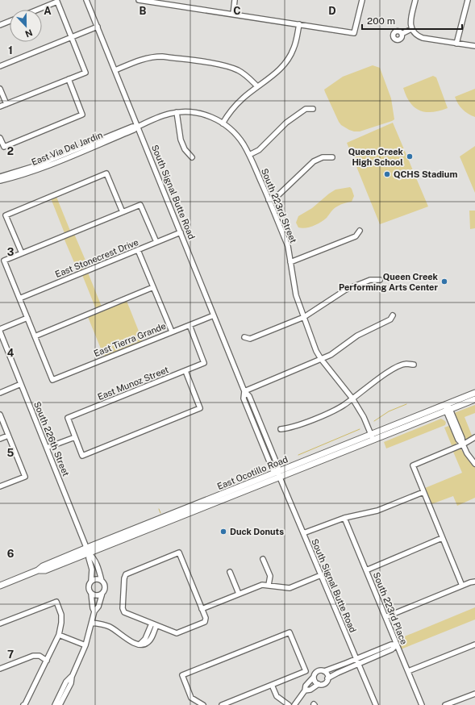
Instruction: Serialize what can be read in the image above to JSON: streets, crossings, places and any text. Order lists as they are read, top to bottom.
{
  "streets": {
    "main road": ["East Ocotillo Road"],
    "street": [
      "East Via Del Jardin",
      "South Signal Butte Road",
      "South 223rd Street",
      "East Stonecrest Drive",
      "East Tierra Grande",
      "East Munoz Street",
      "South 226th Street",
      "South 223rd Place"
    ]
  },
  "crossings": [
    ["East Via Del Jardin", "South Signal Butte Road"],
    ["East Via Del Jardin", "South 223rd Street"],
    ["South Signal Butte Road", "East Stonecrest Drive"],
    ["South Signal Butte Road", "East Tierra Grande"],
    ["South Signal Butte Road", "East Ocotillo Road"],
    ["South 223rd Street", "East Ocotillo Road"],
    ["East Tierra Grande", "East Munoz Street"],
    ["South 226th Street", "East Ocotillo Road"]
  ],
  "places": [
    "Queen Creek High School",
    "QCHS Stadium",
    "Queen Creek Performing Arts Center",
    "Duck Donuts"
  ],
  "scale_bar": "200 m",
  "north": "bottom",
  "grid": {
    "columns": [
      "A",
      "B",
      "C",
      "D"
    ],
    "rows": [
      "1",
      "2",
      "3",
      "4",
      "5",
      "6",
      "7"
    ]
  }
}
